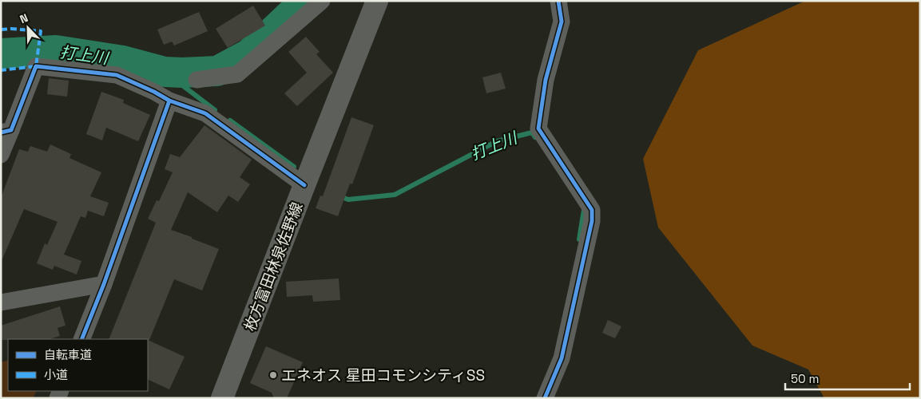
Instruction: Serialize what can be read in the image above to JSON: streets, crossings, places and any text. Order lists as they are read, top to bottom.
{
  "streets": {
    "main road": ["枚方富田林泉佐野線"]
  },
  "water": ["打上川"],
  "places": ["エネオス 星田コモンシティSS"],
  "legend": ["自転車道", "小道"],
  "scale_bar": "50 m",
  "north": "top left"
}
